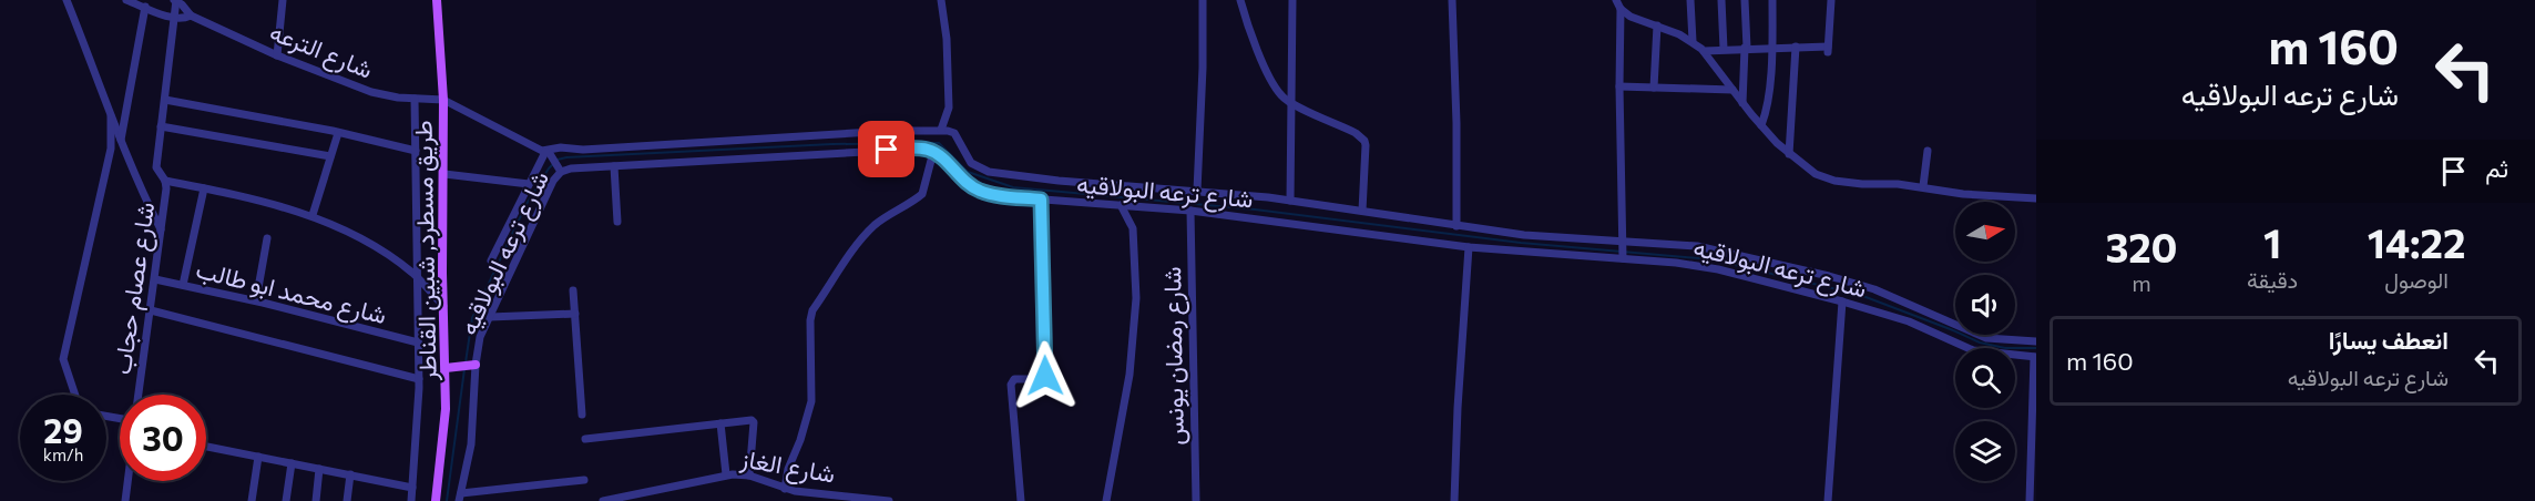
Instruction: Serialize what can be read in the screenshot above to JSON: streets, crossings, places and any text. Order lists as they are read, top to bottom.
{
  "streets": {
    "main road": ["طريق مسطرد, شبين القناطر"],
    "street": [
      "شارع الترعه",
      "شارع ترعه البولاقيه",
      "شارع عصام حجاب",
      "شارع محمد ابو طالب",
      "شارع رمضان يونس",
      "شارع الغاز"
    ]
  },
  "crossings": [
    ["شارع الترعه", "شارع ترعه البولاقيه"],
    ["شارع الترعه", "طريق مسطرد, شبين القناطر"],
    ["شارع الترعه", "شارع عصام حجاب"],
    ["شارع ترعه البولاقيه", "طريق مسطرد, شبين القناطر"],
    ["شارع ترعه البولاقيه", "شارع رمضان يونس"],
    ["شارع عصام حجاب", "شارع محمد ابو طالب"]
  ],
  "north": "right",
  "page": {
    "turn": ["160 m", "شارع ترعه البولاقيه"],
    "then": "ثم",
    "eta": [
      "14:22",
      "الوصول",
      "1",
      "دقيقة",
      "320",
      "m"
    ],
    "list": [
      {
        "name": "انعطف يسارًا",
        "note": "شارع ترعه البولاقيه",
        "value": "160 m"
      }
    ],
    "speed": "29 km/h",
    "limit": "30"
  }
}
